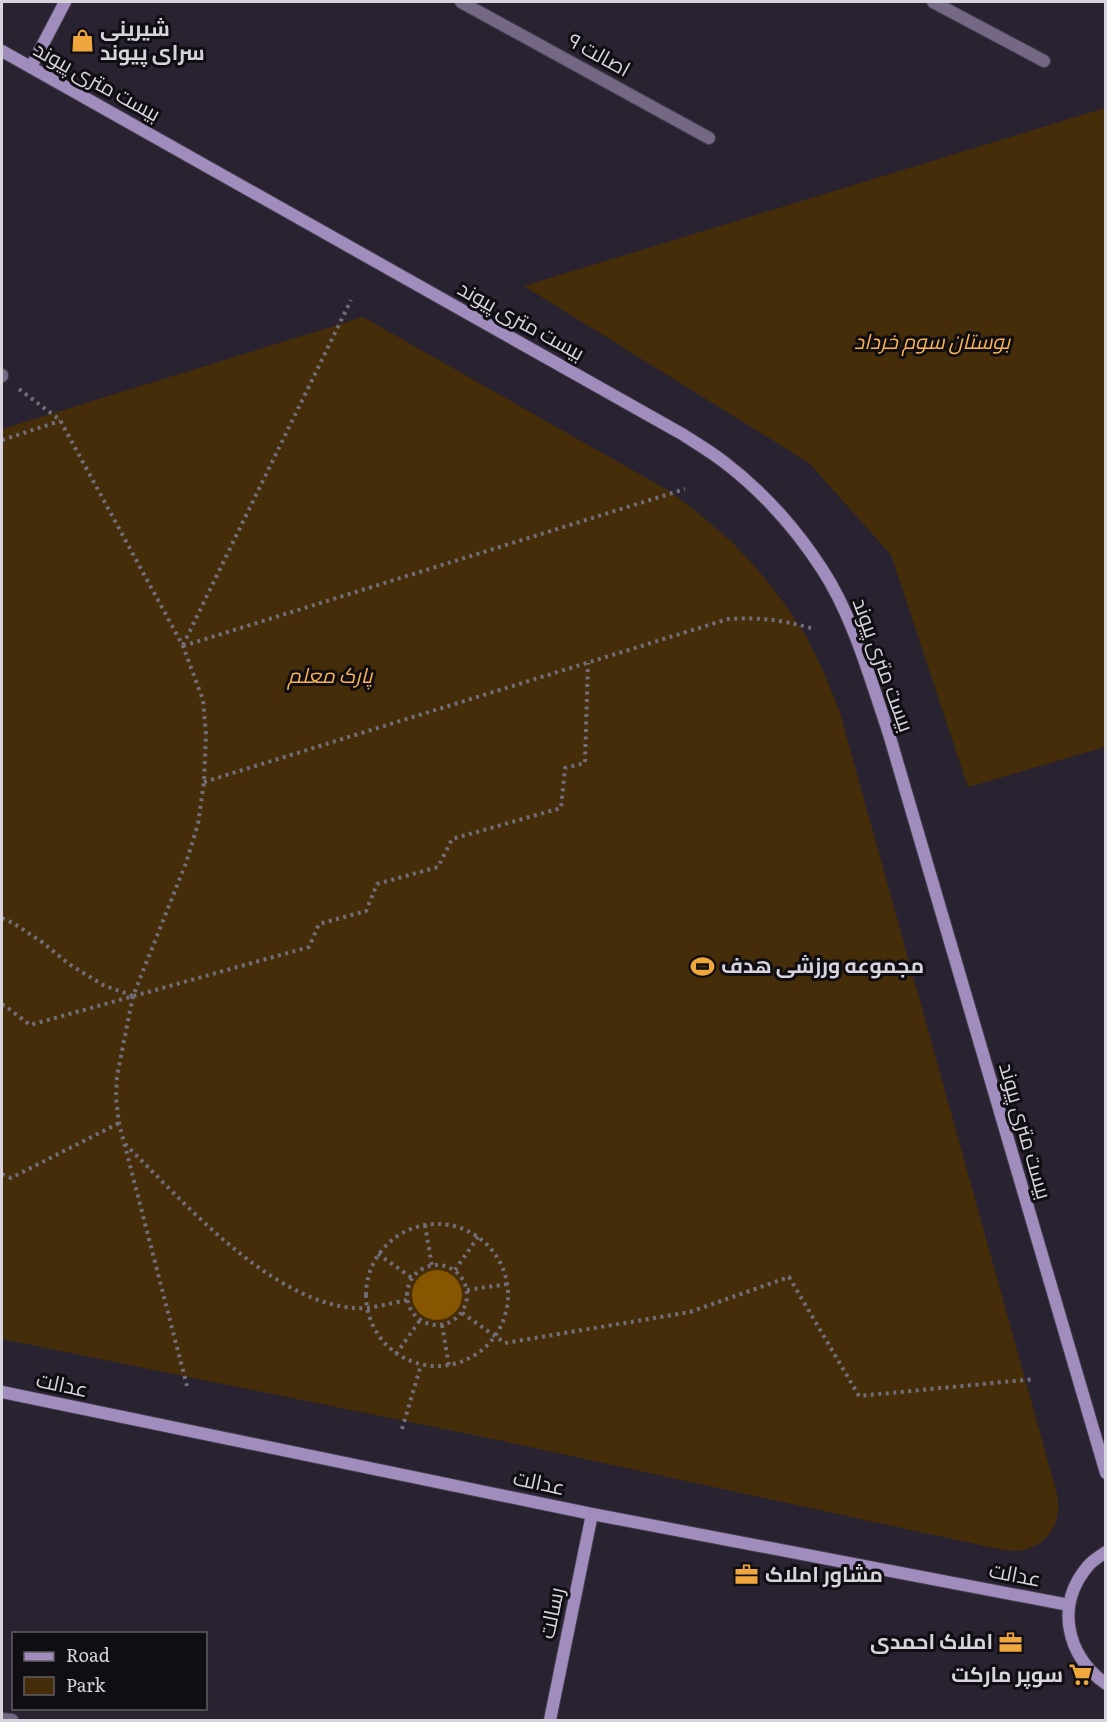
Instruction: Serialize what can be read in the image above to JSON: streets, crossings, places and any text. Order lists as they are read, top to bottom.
{
  "streets": {
    "street": [
      "اصالت ۹",
      "بیست متری پیوند",
      "عدالت",
      "رسالت"
    ]
  },
  "crossings": [
    ["عدالت", "رسالت"]
  ],
  "parks": ["بوستان سوم خرداد", "پارک معلم"],
  "places": {
    "shop": ["شیرینی سرای پیوند"],
    "sports": ["مجموعه ورزشی هدف"],
    "office": ["مشاور املاک", "املاک احمدی"],
    "supermarket": ["سوپر مارکت"]
  },
  "legend": ["Road", "Park"]
}
